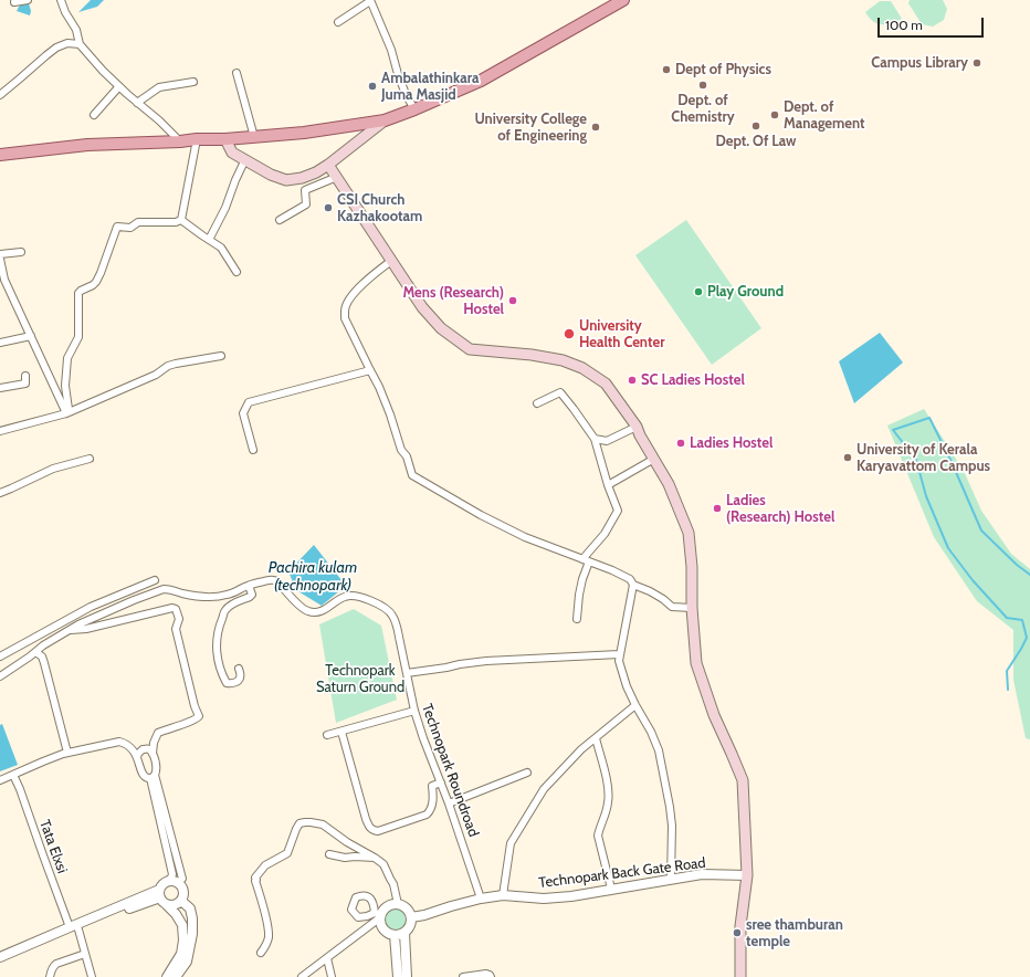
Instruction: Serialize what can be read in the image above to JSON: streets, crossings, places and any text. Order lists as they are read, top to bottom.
{
  "streets": {
    "street": ["Technopark Roundroad", "Tata Elxsi", "Technopark Back Gate Road"]
  },
  "crossings": [
    ["Technopark Roundroad", "Technopark Back Gate Road"]
  ],
  "water": ["Pachira kulam (technopark)"],
  "parks": ["Technopark Saturn Ground"],
  "places": [
    "Campus Library",
    "Dept of Physics",
    "Dept. of Chemistry",
    "Ambalathinkara Juma Masjid",
    "Dept. of Management",
    "Dept. Of Law",
    "University College of Engineering",
    "CSI Church Kazhakootam",
    "Play Ground",
    "Mens (Research) Hostel",
    "University Health Center",
    "SC Ladies Hostel",
    "Ladies Hostel",
    "University of Kerala Karyavattom Campus",
    "Ladies (Research) Hostel",
    "sree thamburan temple"
  ],
  "scale_bar": "100 m"
}
